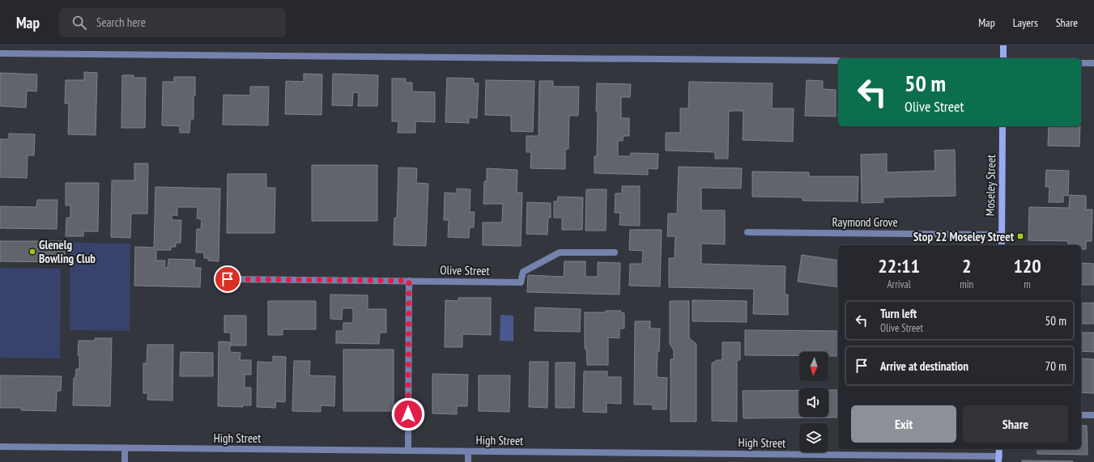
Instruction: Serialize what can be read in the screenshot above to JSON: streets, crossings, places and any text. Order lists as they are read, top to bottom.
{
  "streets": {
    "street": [
      "Moseley Street",
      "Raymond Grove",
      "Olive Street",
      "High Street"
    ]
  },
  "crossings": [
    ["Moseley Street", "Raymond Grove"]
  ],
  "places": {
    "transit": ["Stop 22 Moseley Street"],
    "other": ["Glenelg Bowling Club"]
  },
  "north": "bottom",
  "page": {
    "header": "Map",
    "search": "Search here",
    "nav": ["Map", "Layers", "Share"],
    "turn": ["50 m", "Olive Street"],
    "eta": [
      "22:11",
      "Arrival",
      "2",
      "min",
      "120",
      "m"
    ],
    "list": [
      {
        "name": "Turn left",
        "note": "Olive Street",
        "value": "50 m"
      },
      {
        "name": "Arrive at destination",
        "value": "70 m"
      }
    ],
    "buttons": ["Exit", "Share"]
  }
}
